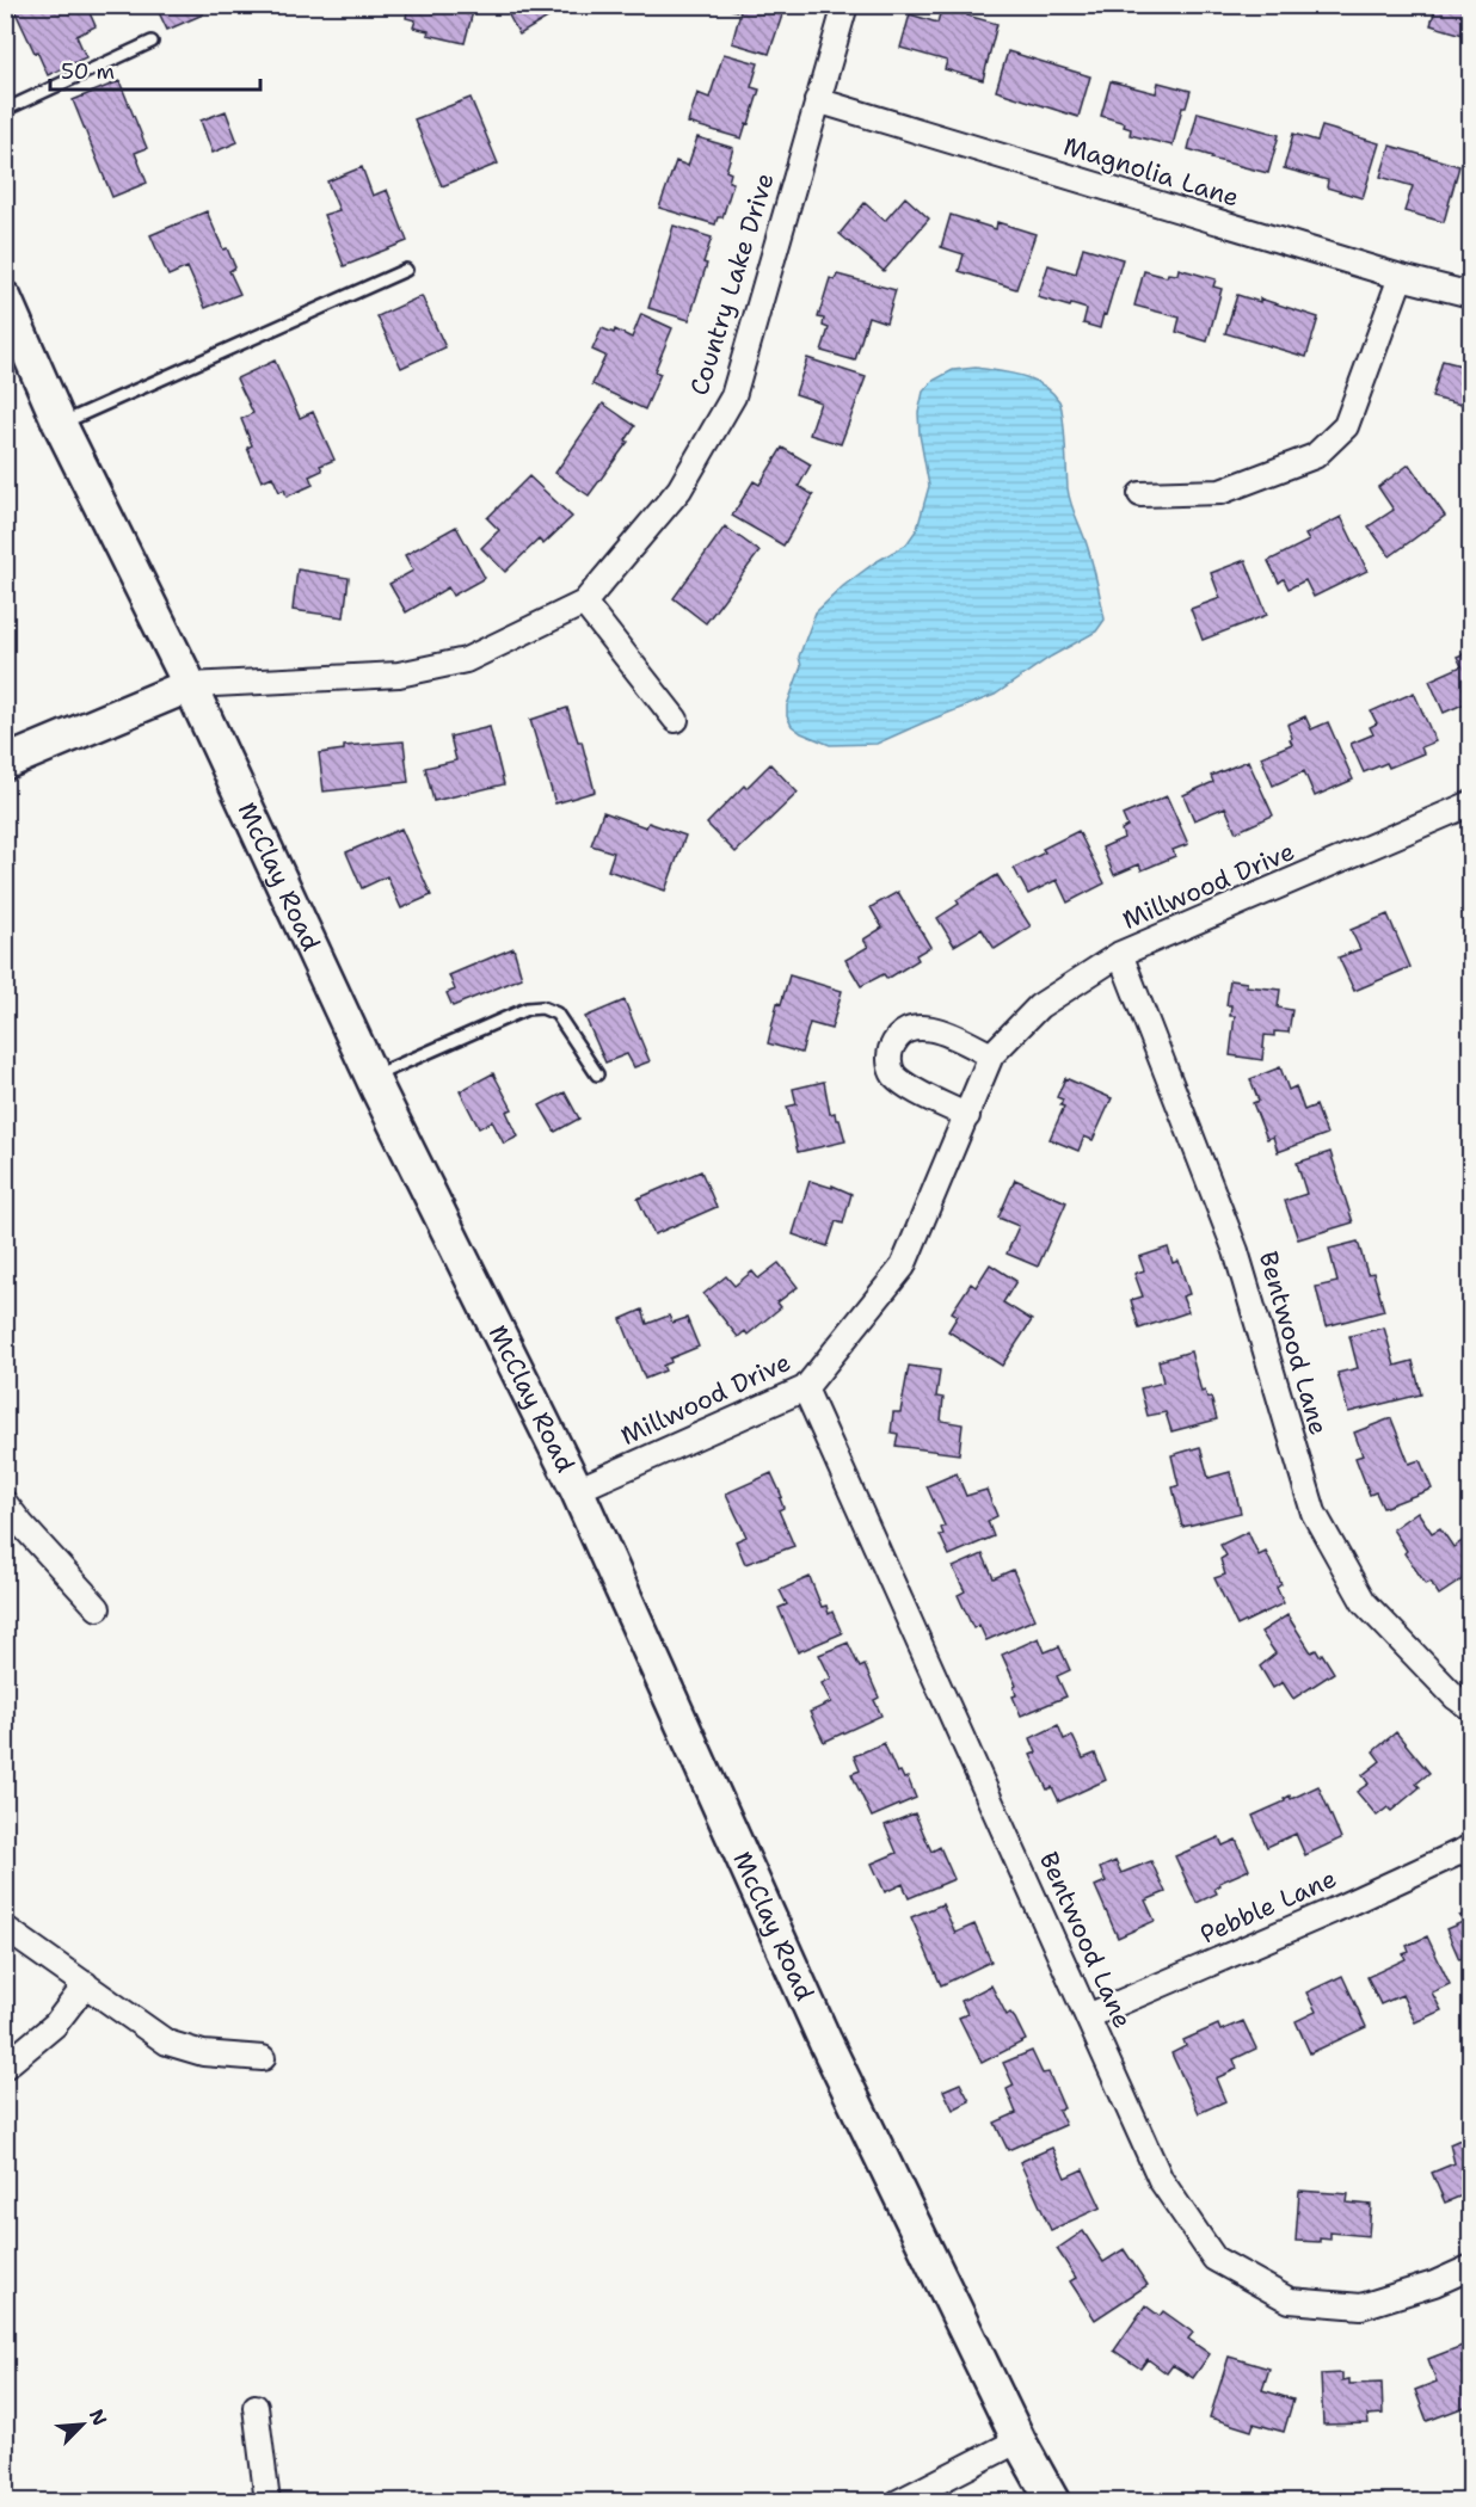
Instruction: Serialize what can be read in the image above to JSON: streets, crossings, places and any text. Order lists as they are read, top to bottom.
{
  "streets": {
    "main road": ["McClay Road"],
    "street": [
      "Magnolia Lane",
      "Country Lake Drive",
      "Millwood Drive",
      "Bentwood Lane",
      "Pebble Lane"
    ]
  },
  "crossings": [
    ["Magnolia Lane", "Country Lake Drive"],
    ["Country Lake Drive", "McClay Road"],
    ["McClay Road", "Millwood Drive"],
    ["Millwood Drive", "Bentwood Lane"],
    ["Bentwood Lane", "Pebble Lane"]
  ],
  "scale_bar": "50 m",
  "north": "top right"
}
